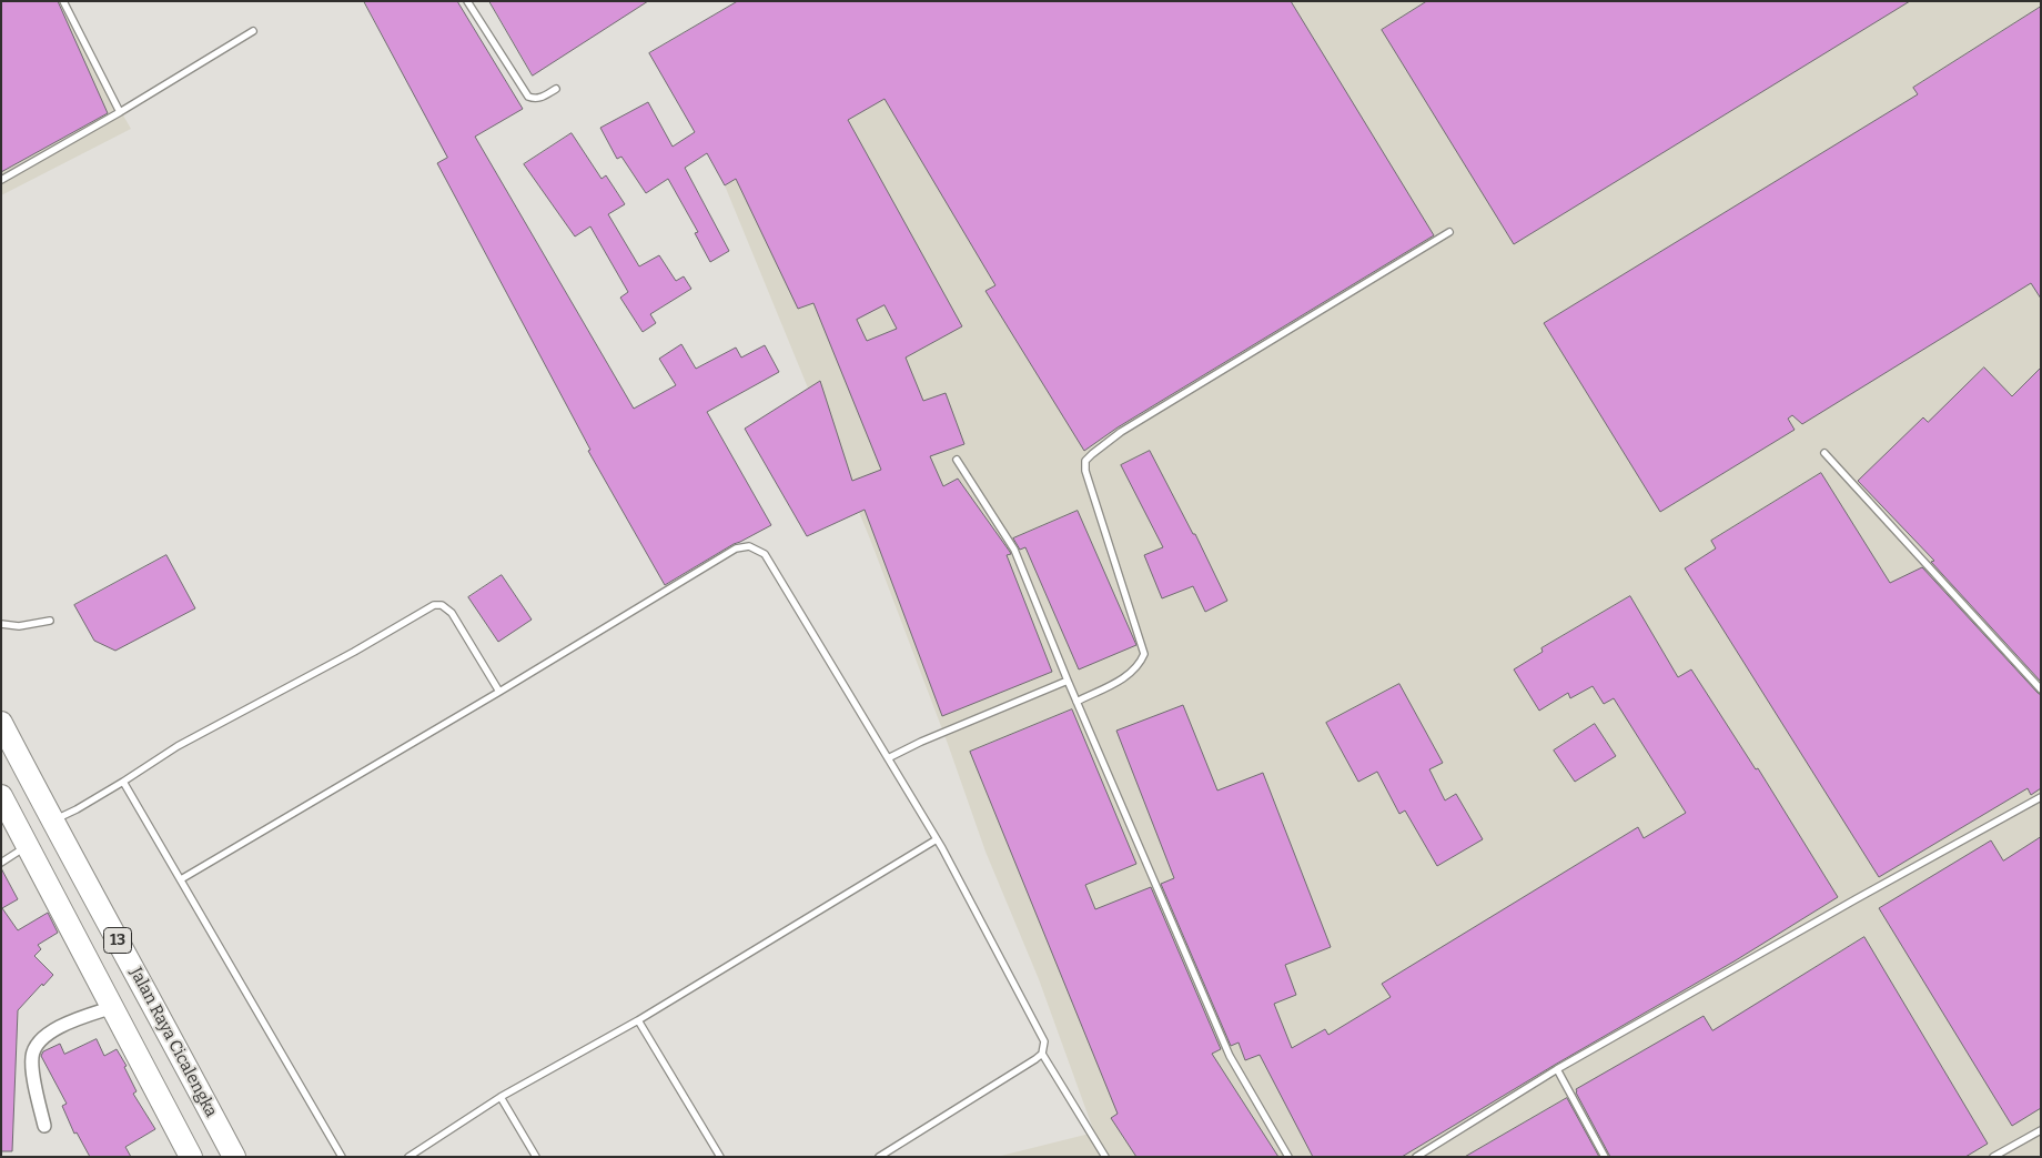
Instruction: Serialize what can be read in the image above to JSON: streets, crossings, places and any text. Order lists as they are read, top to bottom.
{
  "streets": {
    "highway": ["13", "Jalan Raya Cicalengka"]
  }
}
